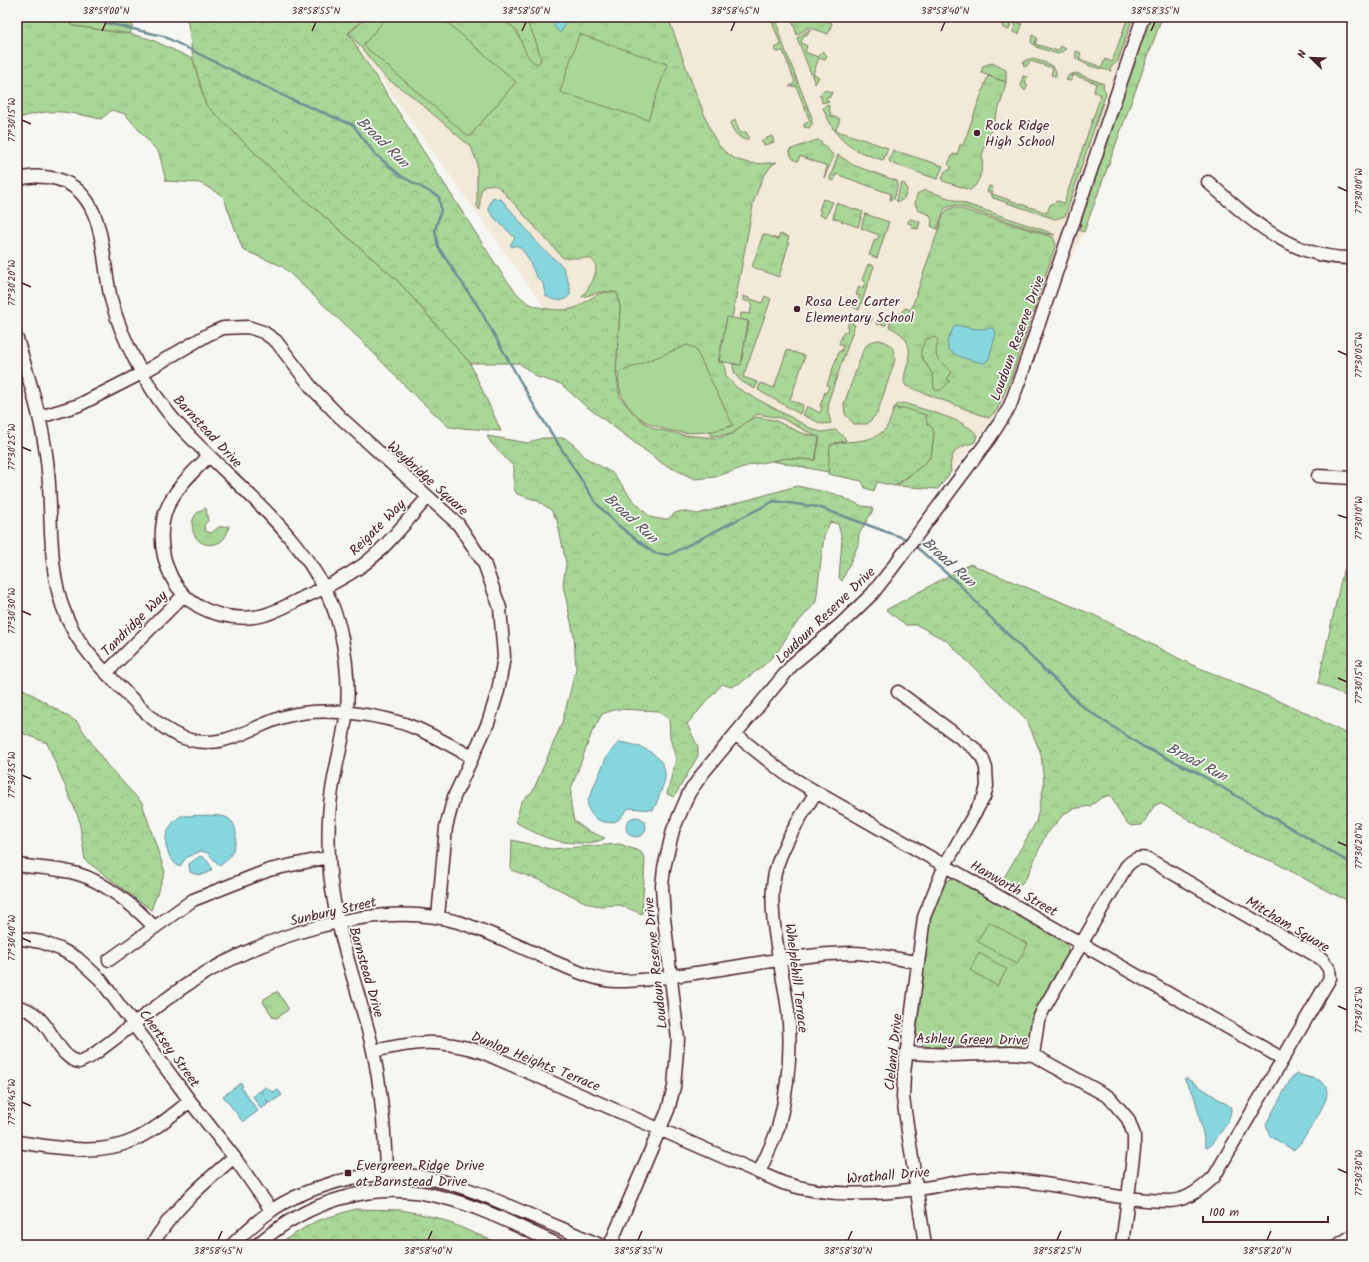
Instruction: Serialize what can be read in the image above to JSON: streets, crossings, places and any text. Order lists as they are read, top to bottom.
{
  "streets": {
    "street": [
      "Loudoun Reserve Drive",
      "Barnstead Drive",
      "Weybridge Square",
      "Reigate Way",
      "Tandridge Way",
      "Hanworth Street",
      "Sunbury Street",
      "Mitcham Square",
      "Whelplehill Terrace",
      "Ashley Green Drive",
      "Chertsey Street",
      "Cleland Drive",
      "Dunlop Heights Terrace",
      "Wrathall Drive"
    ]
  },
  "crossings": [
    ["Loudoun Reserve Drive", "Hanworth Street"],
    ["Loudoun Reserve Drive", "Sunbury Street"],
    ["Loudoun Reserve Drive", "Dunlop Heights Terrace"],
    ["Loudoun Reserve Drive", "Wrathall Drive"],
    ["Barnstead Drive", "Weybridge Square"],
    ["Barnstead Drive", "Reigate Way"],
    ["Barnstead Drive", "Sunbury Street"],
    ["Barnstead Drive", "Dunlop Heights Terrace"],
    ["Weybridge Square", "Reigate Way"],
    ["Weybridge Square", "Sunbury Street"],
    ["Reigate Way", "Tandridge Way"],
    ["Hanworth Street", "Mitcham Square"],
    ["Hanworth Street", "Whelplehill Terrace"],
    ["Hanworth Street", "Cleland Drive"],
    ["Sunbury Street", "Whelplehill Terrace"],
    ["Sunbury Street", "Chertsey Street"],
    ["Sunbury Street", "Cleland Drive"],
    ["Mitcham Square", "Ashley Green Drive"],
    ["Mitcham Square", "Wrathall Drive"],
    ["Whelplehill Terrace", "Wrathall Drive"],
    ["Ashley Green Drive", "Cleland Drive"],
    ["Ashley Green Drive", "Wrathall Drive"],
    ["Cleland Drive", "Wrathall Drive"],
    ["Dunlop Heights Terrace", "Wrathall Drive"]
  ],
  "water": ["Broad Run"],
  "places": {
    "other": ["Rock Ridge High School", "Rosa Lee Carter Elementary School"],
    "transit": ["Evergreen Ridge Drive at Barnstead Drive"]
  },
  "scale_bar": "100 m",
  "north": "top left",
  "coordinates": [
    "38°59'00\"N",
    "38°58'55\"N",
    "38°58'50\"N",
    "38°58'45\"N",
    "38°58'40\"N",
    "38°58'35\"N",
    "77°30'15\"W",
    "77°30'00\"W",
    "77°30'20\"W",
    "77°30'05\"W",
    "77°30'25\"W",
    "77°30'10\"W",
    "77°30'30\"W",
    "77°30'35\"W",
    "77°30'40\"W",
    "77°30'45\"W",
    "38°58'30\"N",
    "38°58'25\"N",
    "38°58'20\"N"
  ]
}
